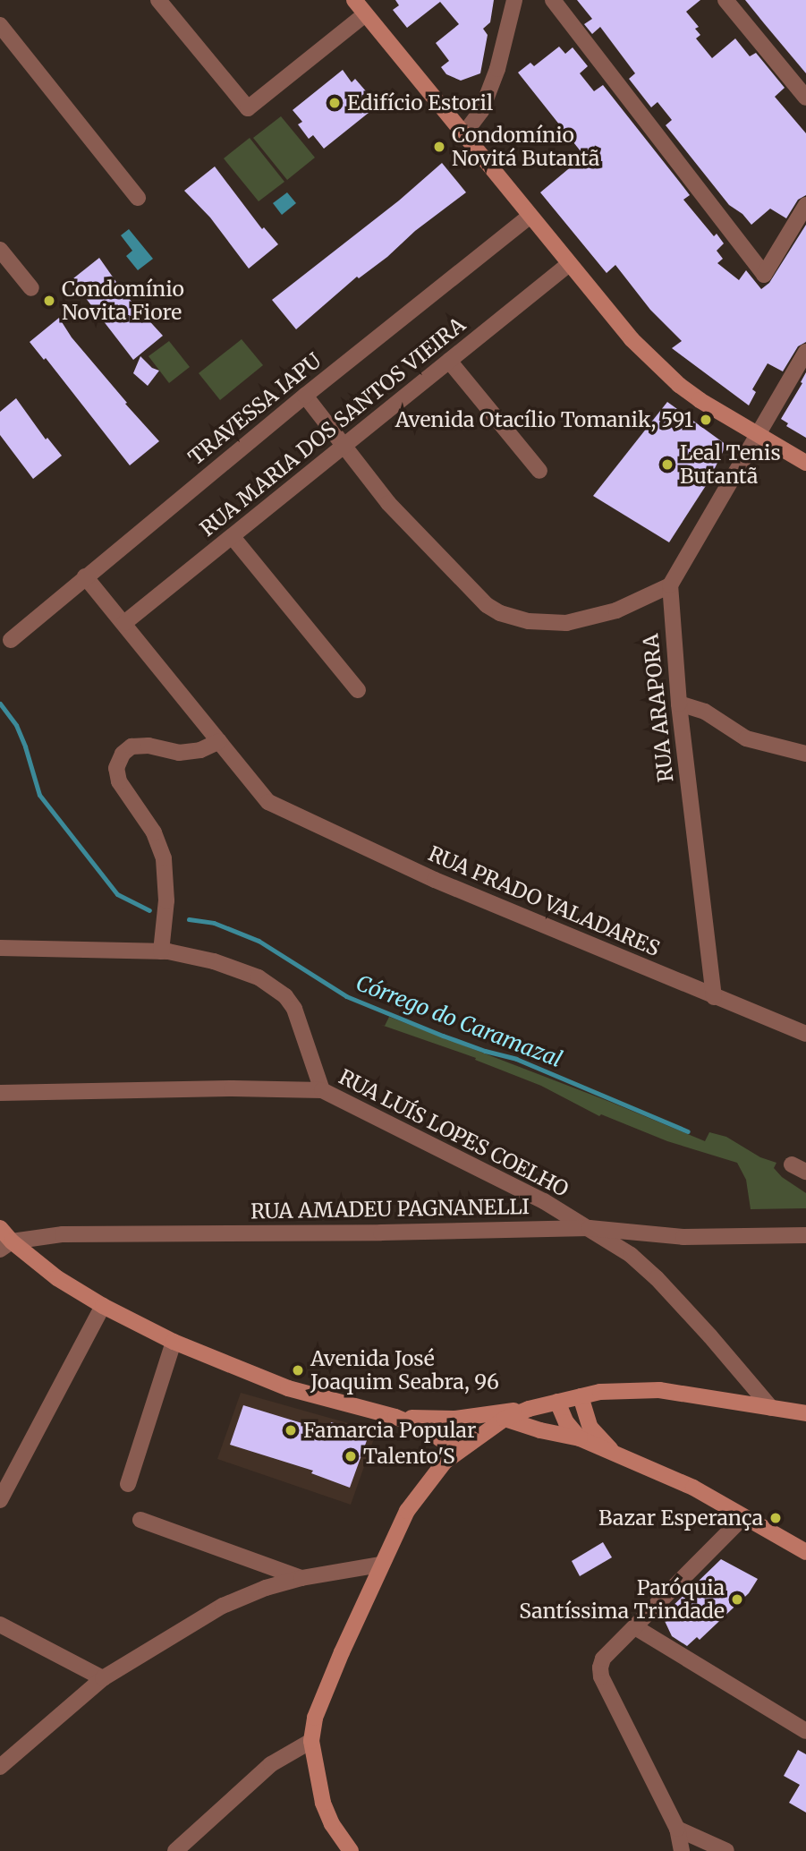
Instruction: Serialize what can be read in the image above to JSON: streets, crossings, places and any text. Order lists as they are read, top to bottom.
{
  "streets": {
    "street": [
      "TRAVESSA IAPU",
      "RUA MARIA DOS SANTOS VIEIRA",
      "RUA ARAPORA",
      "RUA PRADO VALADARES",
      "RUA LUÍS LOPES COELHO",
      "RUA AMADEU PAGNANELLI"
    ]
  },
  "crossings": [
    ["RUA ARAPORA", "RUA PRADO VALADARES"],
    ["RUA LUÍS LOPES COELHO", "RUA AMADEU PAGNANELLI"]
  ],
  "water": ["Córrego do Caramazal"],
  "places": [
    "Edifício Estoril",
    "Condomínio Novitá Butantã",
    "Condomínio Novita Fiore",
    "Avenida Otacílio Tomanik, 591",
    "Leal Tenis Butantã",
    "Avenida José Joaquim Seabra, 96",
    "Famarcia Popular",
    "Talento'S",
    "Bazar Esperança",
    "Paróquia Santíssima Trindade"
  ]
}
